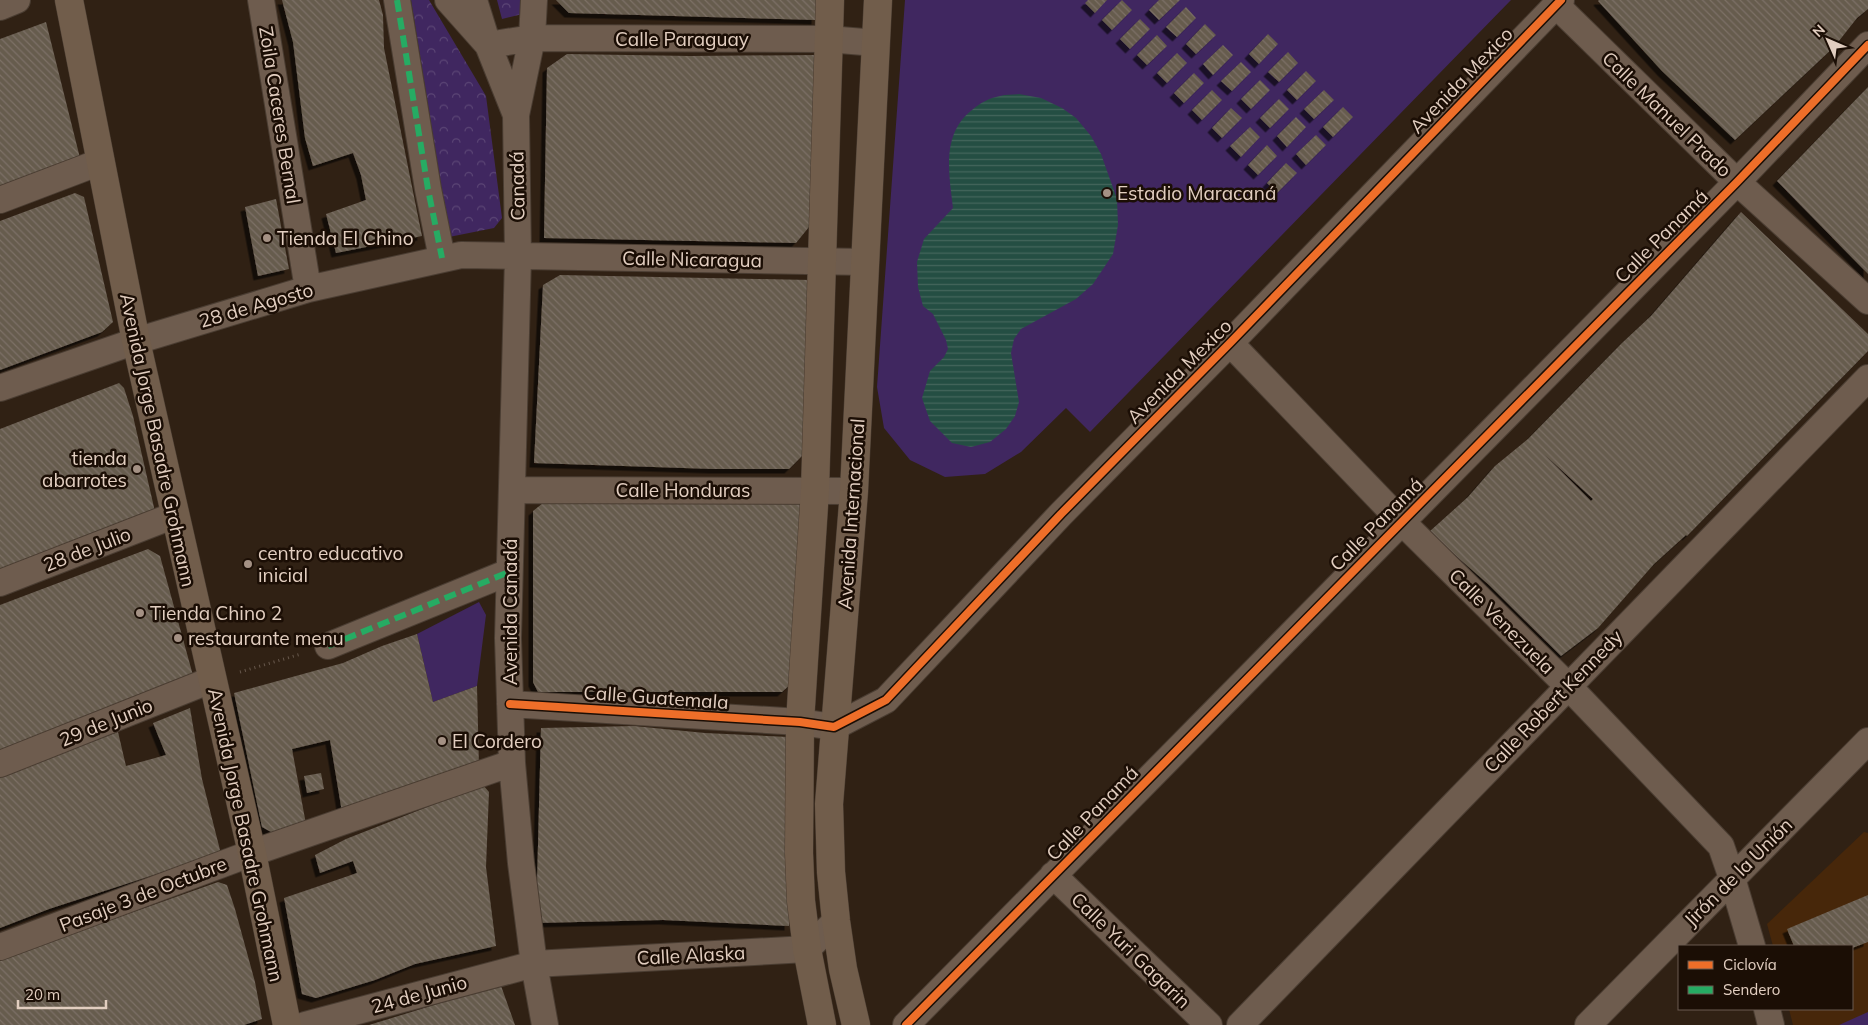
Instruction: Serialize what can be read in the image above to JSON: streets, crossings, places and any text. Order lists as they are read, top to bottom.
{
  "streets": {
    "main road": ["Avenida Jorge Basadre Grohmann", "Avenida Internacional"],
    "street": [
      "Calle Paraguay",
      "Avenida Mexico",
      "Calle Manuel Prado",
      "Zoila Caceres Bernal",
      "Canadá",
      "Calle Panamá",
      "Calle Nicaragua",
      "28 de Agosto",
      "Calle Honduras",
      "28 de Julio",
      "Avenida Canadá",
      "Calle Venezuela",
      "Calle Guatemala",
      "Calle Robert Kennedy",
      "29 de Junio",
      "Jirón de la Unión",
      "Pasaje 3 de Octubre",
      "Calle Yuri Gagarin",
      "Calle Alaska",
      "24 de Junio"
    ]
  },
  "crossings": [
    ["Calle Paraguay", "Avenida Internacional"],
    ["Avenida Mexico", "Calle Manuel Prado"],
    ["Avenida Mexico", "Avenida Internacional"],
    ["Avenida Mexico", "Calle Venezuela"],
    ["Calle Manuel Prado", "Calle Panamá"],
    ["Zoila Caceres Bernal", "28 de Agosto"],
    ["Canadá", "Calle Nicaragua"],
    ["Canadá", "28 de Agosto"],
    ["Canadá", "Avenida Canadá"],
    ["Calle Panamá", "Calle Venezuela"],
    ["Calle Panamá", "Calle Yuri Gagarin"],
    ["Calle Nicaragua", "28 de Agosto"],
    ["Calle Nicaragua", "Avenida Internacional"],
    ["Calle Nicaragua", "Avenida Canadá"],
    ["28 de Agosto", "Avenida Jorge Basadre Grohmann"],
    ["28 de Agosto", "Avenida Canadá"],
    ["Avenida Jorge Basadre Grohmann", "28 de Julio"],
    ["Avenida Jorge Basadre Grohmann", "29 de Junio"],
    ["Avenida Jorge Basadre Grohmann", "Pasaje 3 de Octubre"],
    ["Calle Honduras", "Avenida Internacional"],
    ["Calle Honduras", "Avenida Canadá"],
    ["Avenida Internacional", "Calle Guatemala"],
    ["Avenida Internacional", "Calle Alaska"],
    ["Avenida Canadá", "Calle Guatemala"],
    ["Avenida Canadá", "Pasaje 3 de Octubre"],
    ["Avenida Canadá", "Calle Alaska"],
    ["Avenida Canadá", "24 de Junio"],
    ["Calle Venezuela", "Calle Robert Kennedy"],
    ["Calle Venezuela", "Jirón de la Unión"],
    ["Calle Alaska", "24 de Junio"]
  ],
  "places": [
    "Estadio Maracaná",
    "Tienda El Chino",
    "tienda abarrotes",
    "centro educativo inicial",
    "Tienda Chino 2",
    "restaurante menu",
    "El Cordero"
  ],
  "legend": ["Ciclovía", "Sendero"],
  "scale_bar": "20 m",
  "north": "top left"
}
